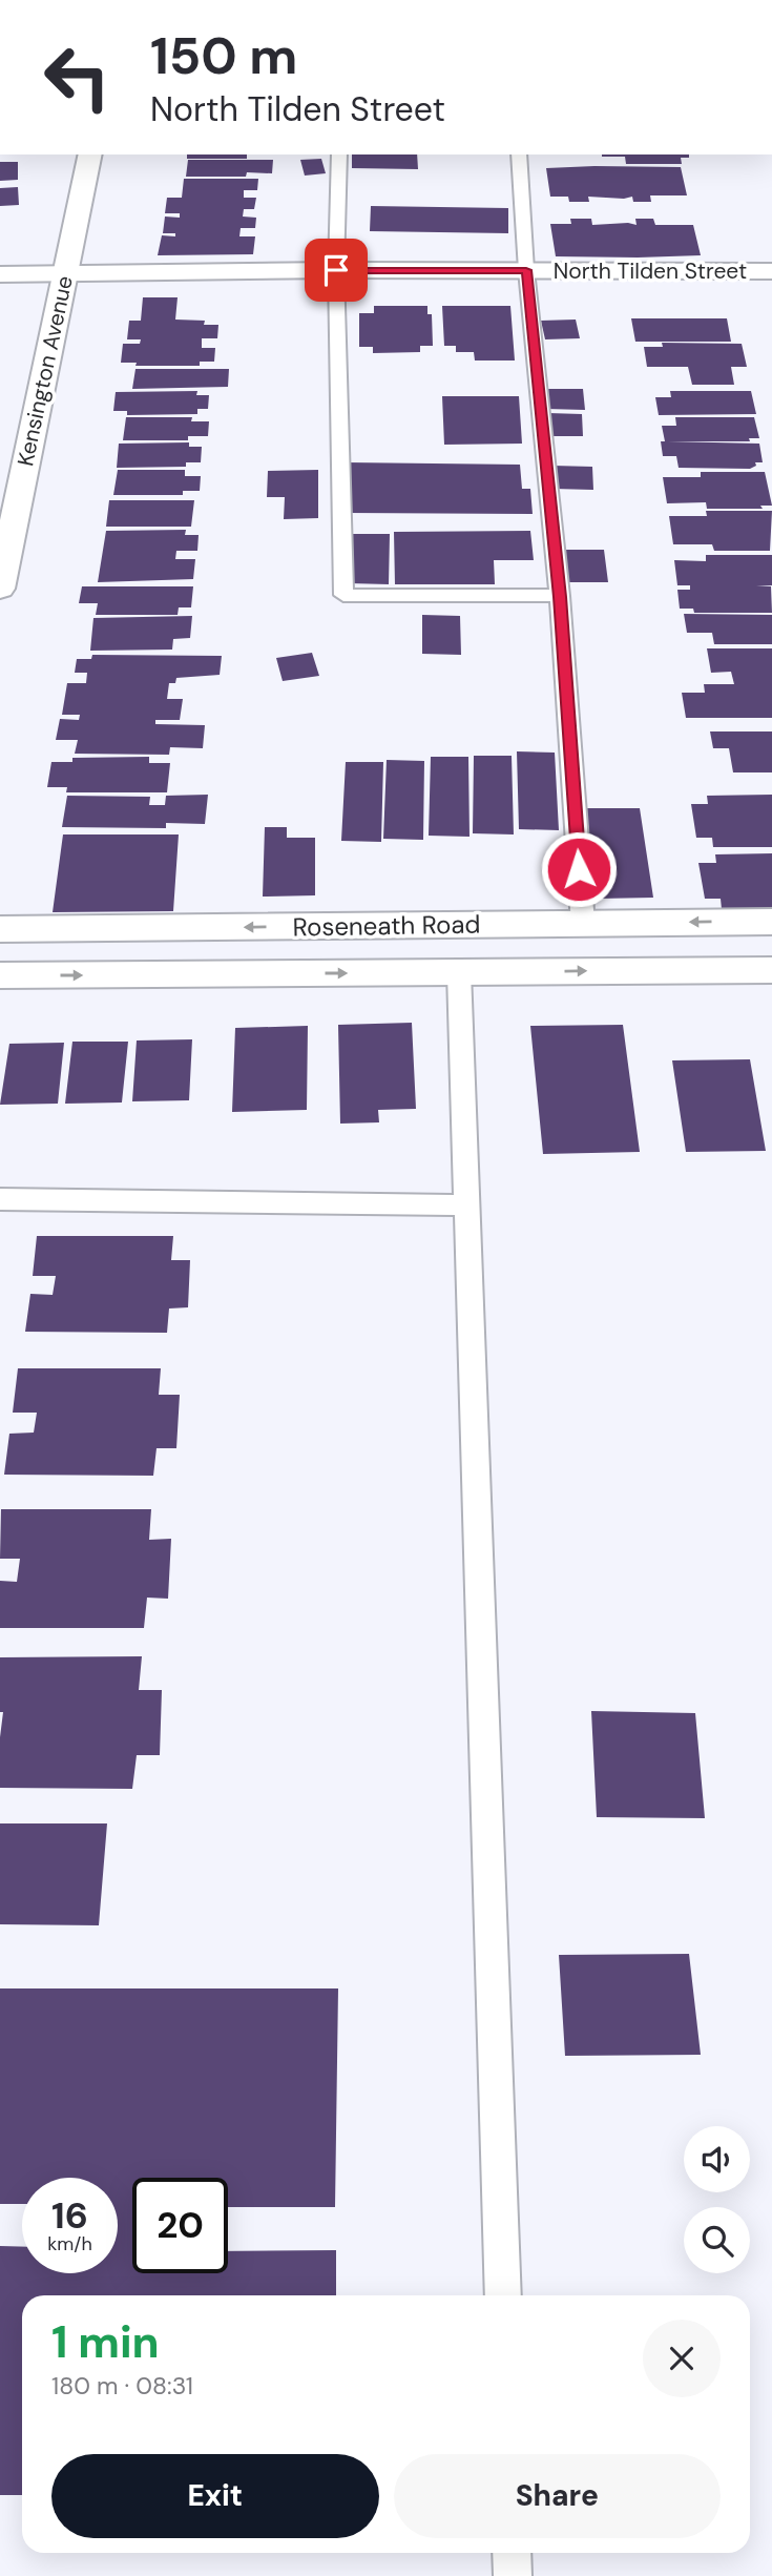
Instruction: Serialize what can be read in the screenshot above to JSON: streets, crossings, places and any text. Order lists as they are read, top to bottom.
{
  "streets": {
    "street": ["North Tilden Street", "Kensington Avenue", "Roseneath Road"]
  },
  "crossings": [
    ["North Tilden Street", "Kensington Avenue"]
  ],
  "page": {
    "turn": ["150 m", "North Tilden Street"],
    "speed": "16 km/h",
    "limit": "20",
    "heading": ["1 min", "180 m · 08:31"],
    "buttons": ["Exit", "Share"]
  }
}
